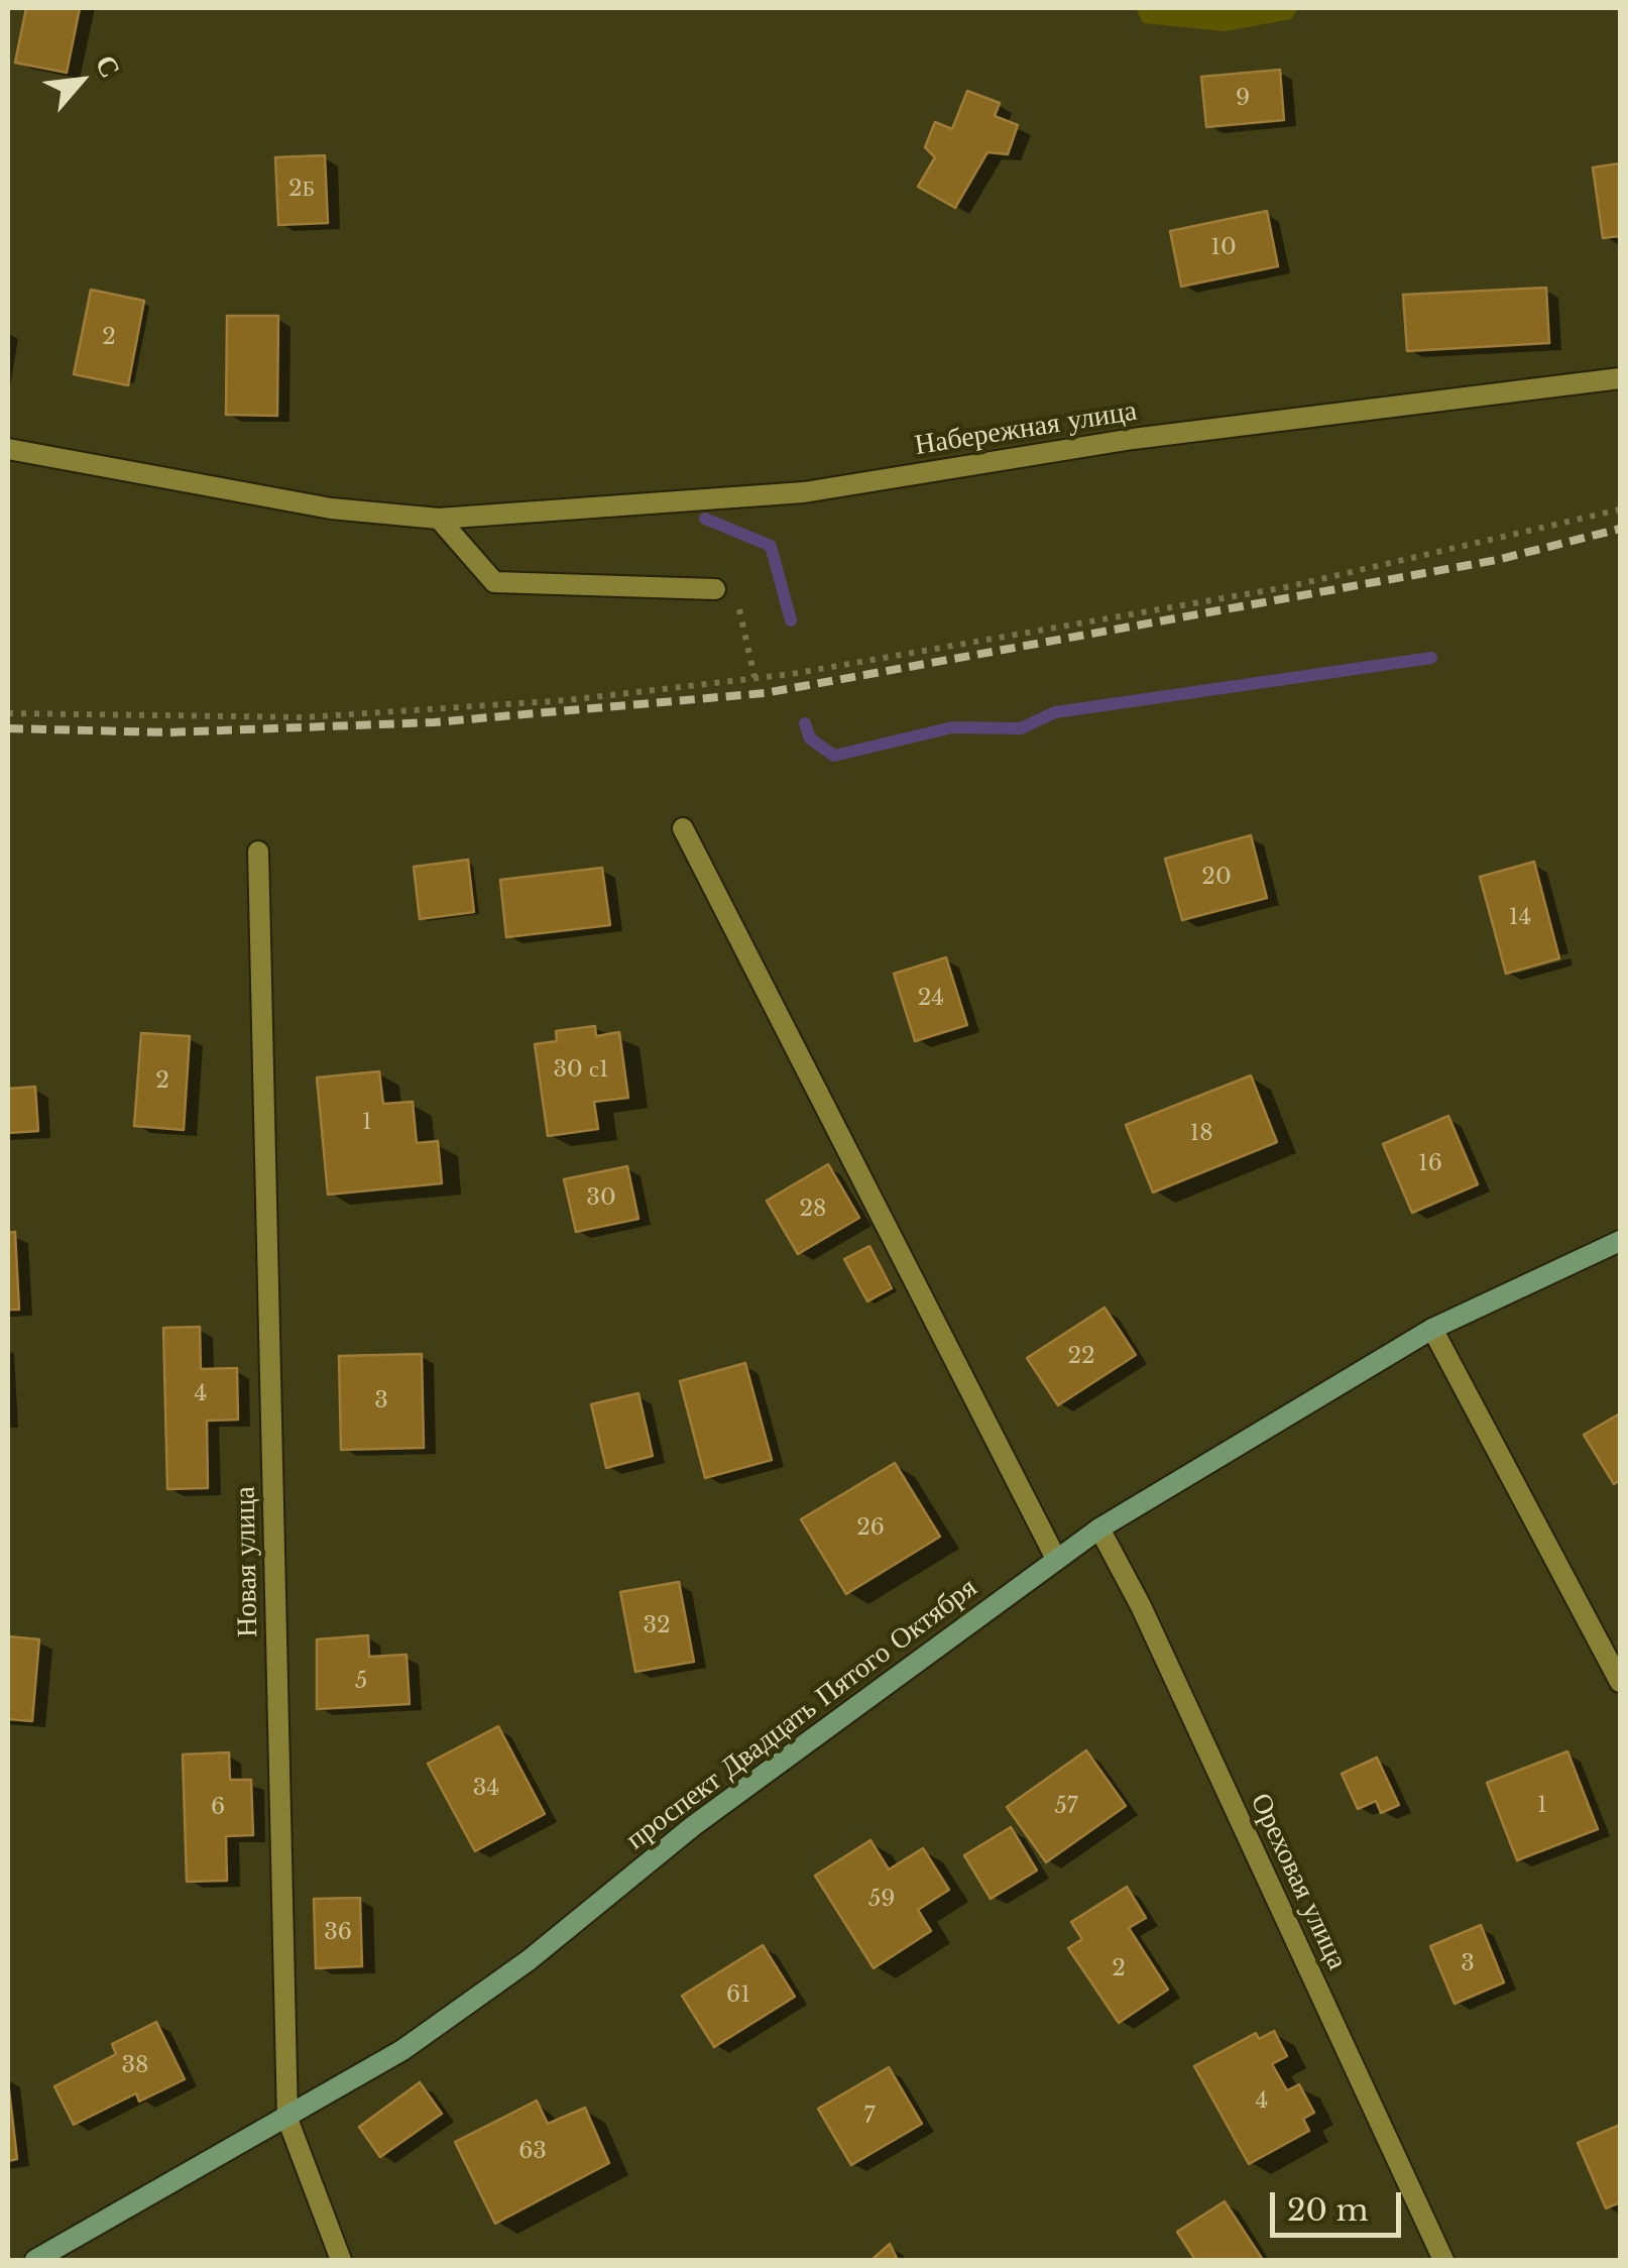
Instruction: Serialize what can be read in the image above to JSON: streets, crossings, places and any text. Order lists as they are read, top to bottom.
{
  "streets": {
    "street": [
      "Набережная улица",
      "Новая улица",
      "проспект Двадцать Пятого Октября",
      "Ореховая улица"
    ]
  },
  "crossings": [
    ["Новая улица", "проспект Двадцать Пятого Октября"],
    ["проспект Двадцать Пятого Октября", "Ореховая улица"]
  ],
  "house_numbers": [
    "9",
    "2Б",
    "10",
    "2",
    "20",
    "14",
    "24",
    "30 с1",
    "2",
    "1",
    "18",
    "16",
    "30",
    "28",
    "22",
    "4",
    "3",
    "26",
    "32",
    "5",
    "34",
    "1",
    "57",
    "6",
    "59",
    "36",
    "3",
    "2",
    "61",
    "38",
    "4",
    "7",
    "63"
  ],
  "scale_bar": "20 m",
  "north": "top right"
}
